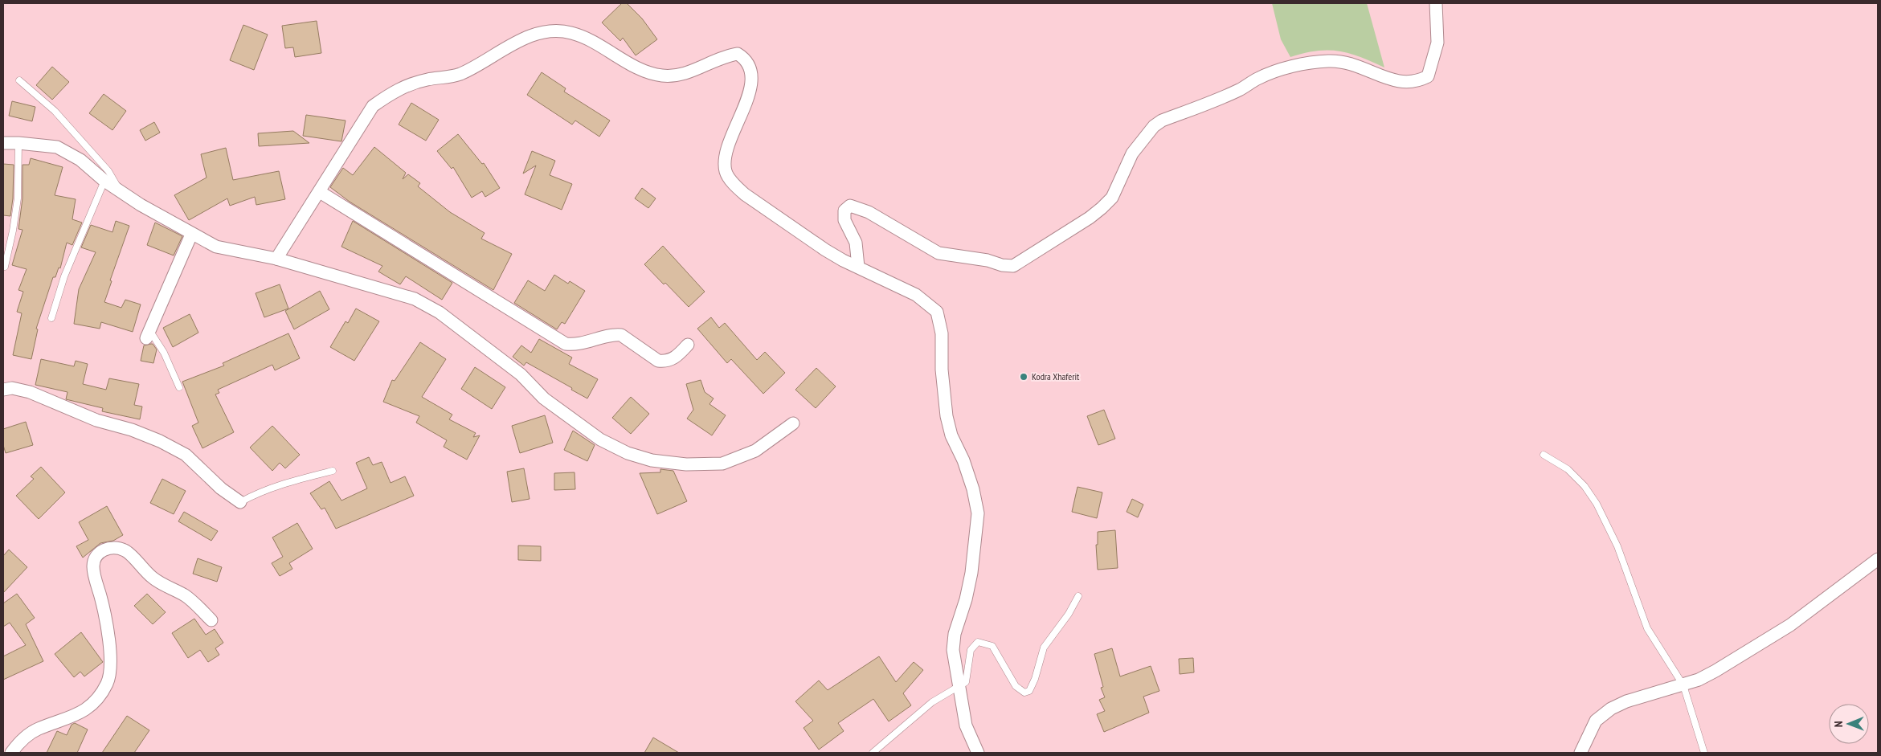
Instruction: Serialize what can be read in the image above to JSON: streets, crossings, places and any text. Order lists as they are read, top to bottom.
{
  "places": ["Kodra Xhaferit"],
  "north": "left"
}
